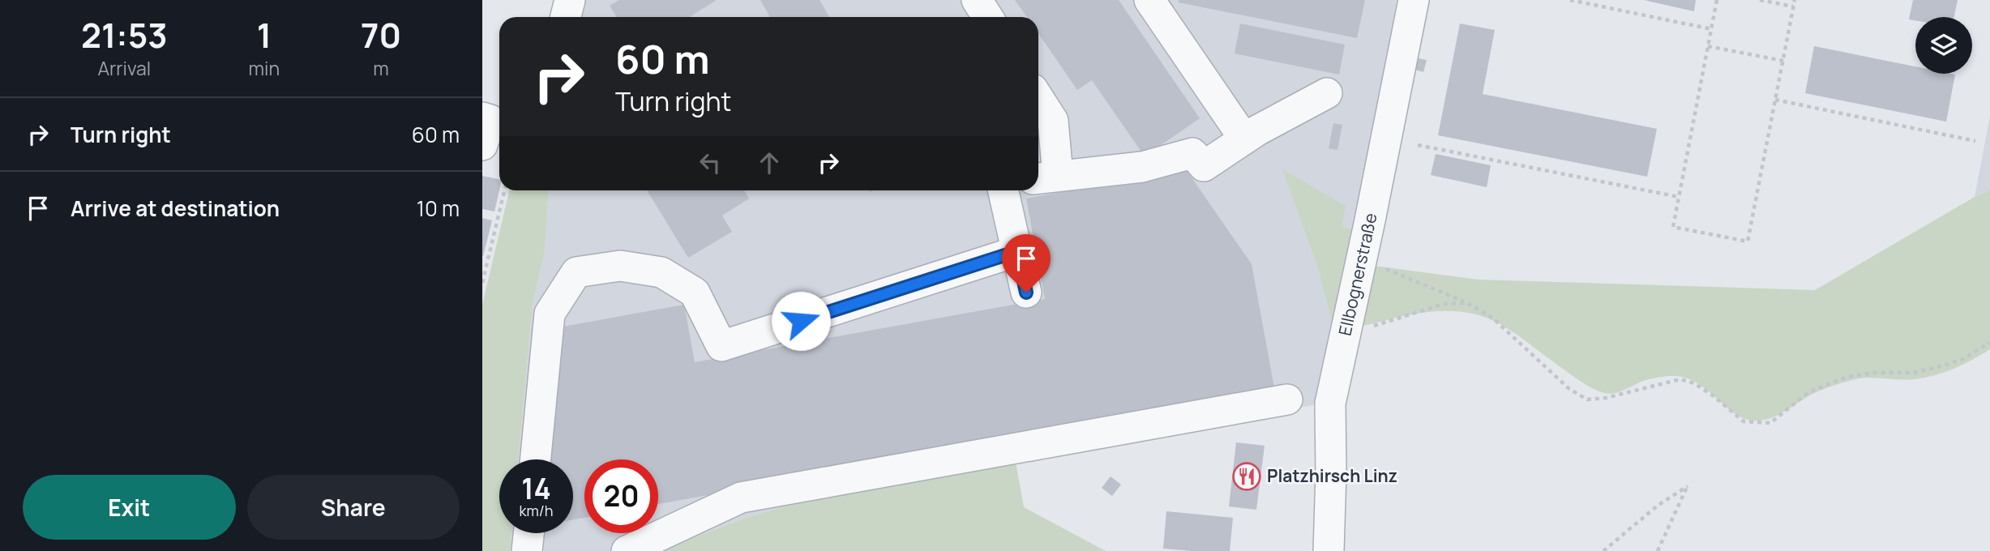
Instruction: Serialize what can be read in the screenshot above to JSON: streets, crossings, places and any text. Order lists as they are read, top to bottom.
{
  "streets": {
    "street": ["Ellbognerstraße"]
  },
  "places": {
    "restaurant": ["Platzhirsch Linz"]
  },
  "page": {
    "eta": [
      "21:53",
      "Arrival",
      "1",
      "min",
      "70",
      "m"
    ],
    "turn": ["60 m", "Turn right"],
    "list": [
      {
        "name": "Turn right",
        "value": "60 m"
      },
      {
        "name": "Arrive at destination",
        "value": "10 m"
      }
    ],
    "speed": "14 km/h",
    "limit": "20",
    "buttons": ["Exit", "Share"]
  }
}
